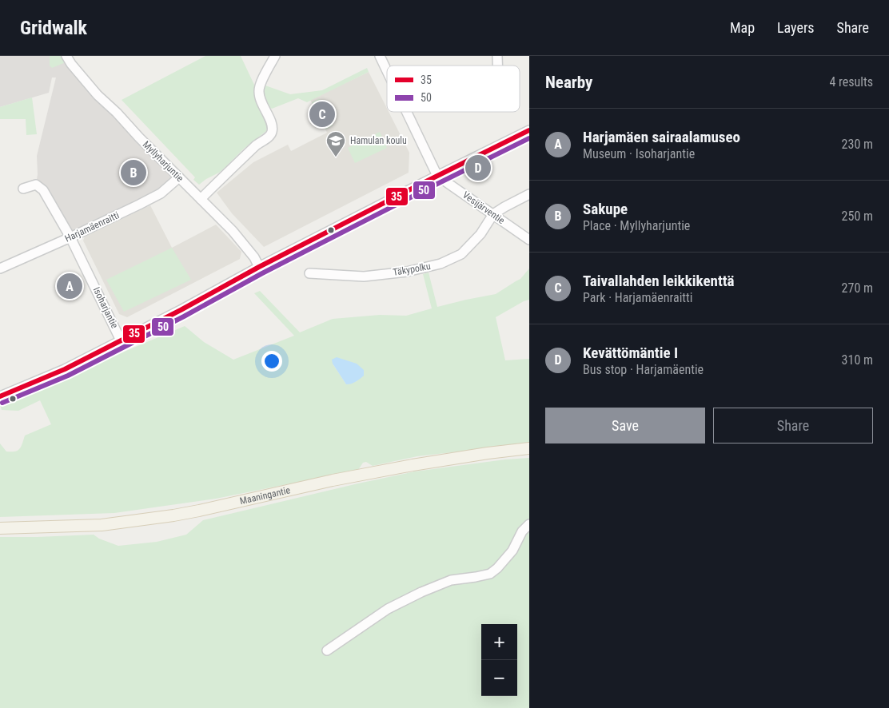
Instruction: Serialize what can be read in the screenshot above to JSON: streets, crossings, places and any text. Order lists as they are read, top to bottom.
{
  "streets": {
    "main road": ["Maaningantie"],
    "street": [
      "Myllyharjuntie",
      "Vesijärventie",
      "Harjamäenraitti",
      "Täkypolku",
      "Isoharjantie"
    ]
  },
  "crossings": [
    ["Myllyharjuntie", "Harjamäenraitti"],
    ["Vesijärventie", "Täkypolku"],
    ["Harjamäenraitti", "Isoharjantie"]
  ],
  "places": {
    "school or university": ["Hamulan koulu"]
  },
  "lines": ["transit line 35", "transit line 50"],
  "legend": ["35", "50"],
  "page": {
    "header": "Gridwalk",
    "nav": ["Map", "Layers", "Share"],
    "heading": ["Nearby", "4 results"],
    "pins": [
      "C",
      "D",
      "B",
      "A"
    ],
    "list": [
      {
        "mark": "A",
        "name": "Harjamäen sairaalamuseo",
        "note": "Museum · Isoharjantie",
        "value": "230 m"
      },
      {
        "mark": "B",
        "name": "Sakupe",
        "note": "Place · Myllyharjuntie",
        "value": "250 m"
      },
      {
        "mark": "C",
        "name": "Taivallahden leikkikenttä",
        "note": "Park · Harjamäenraitti",
        "value": "270 m"
      },
      {
        "mark": "D",
        "name": "Kevättömäntie I",
        "note": "Bus stop · Harjamäentie",
        "value": "310 m"
      }
    ],
    "buttons": ["Save", "Share"],
    "map_buttons": ["+", "−"]
  }
}
